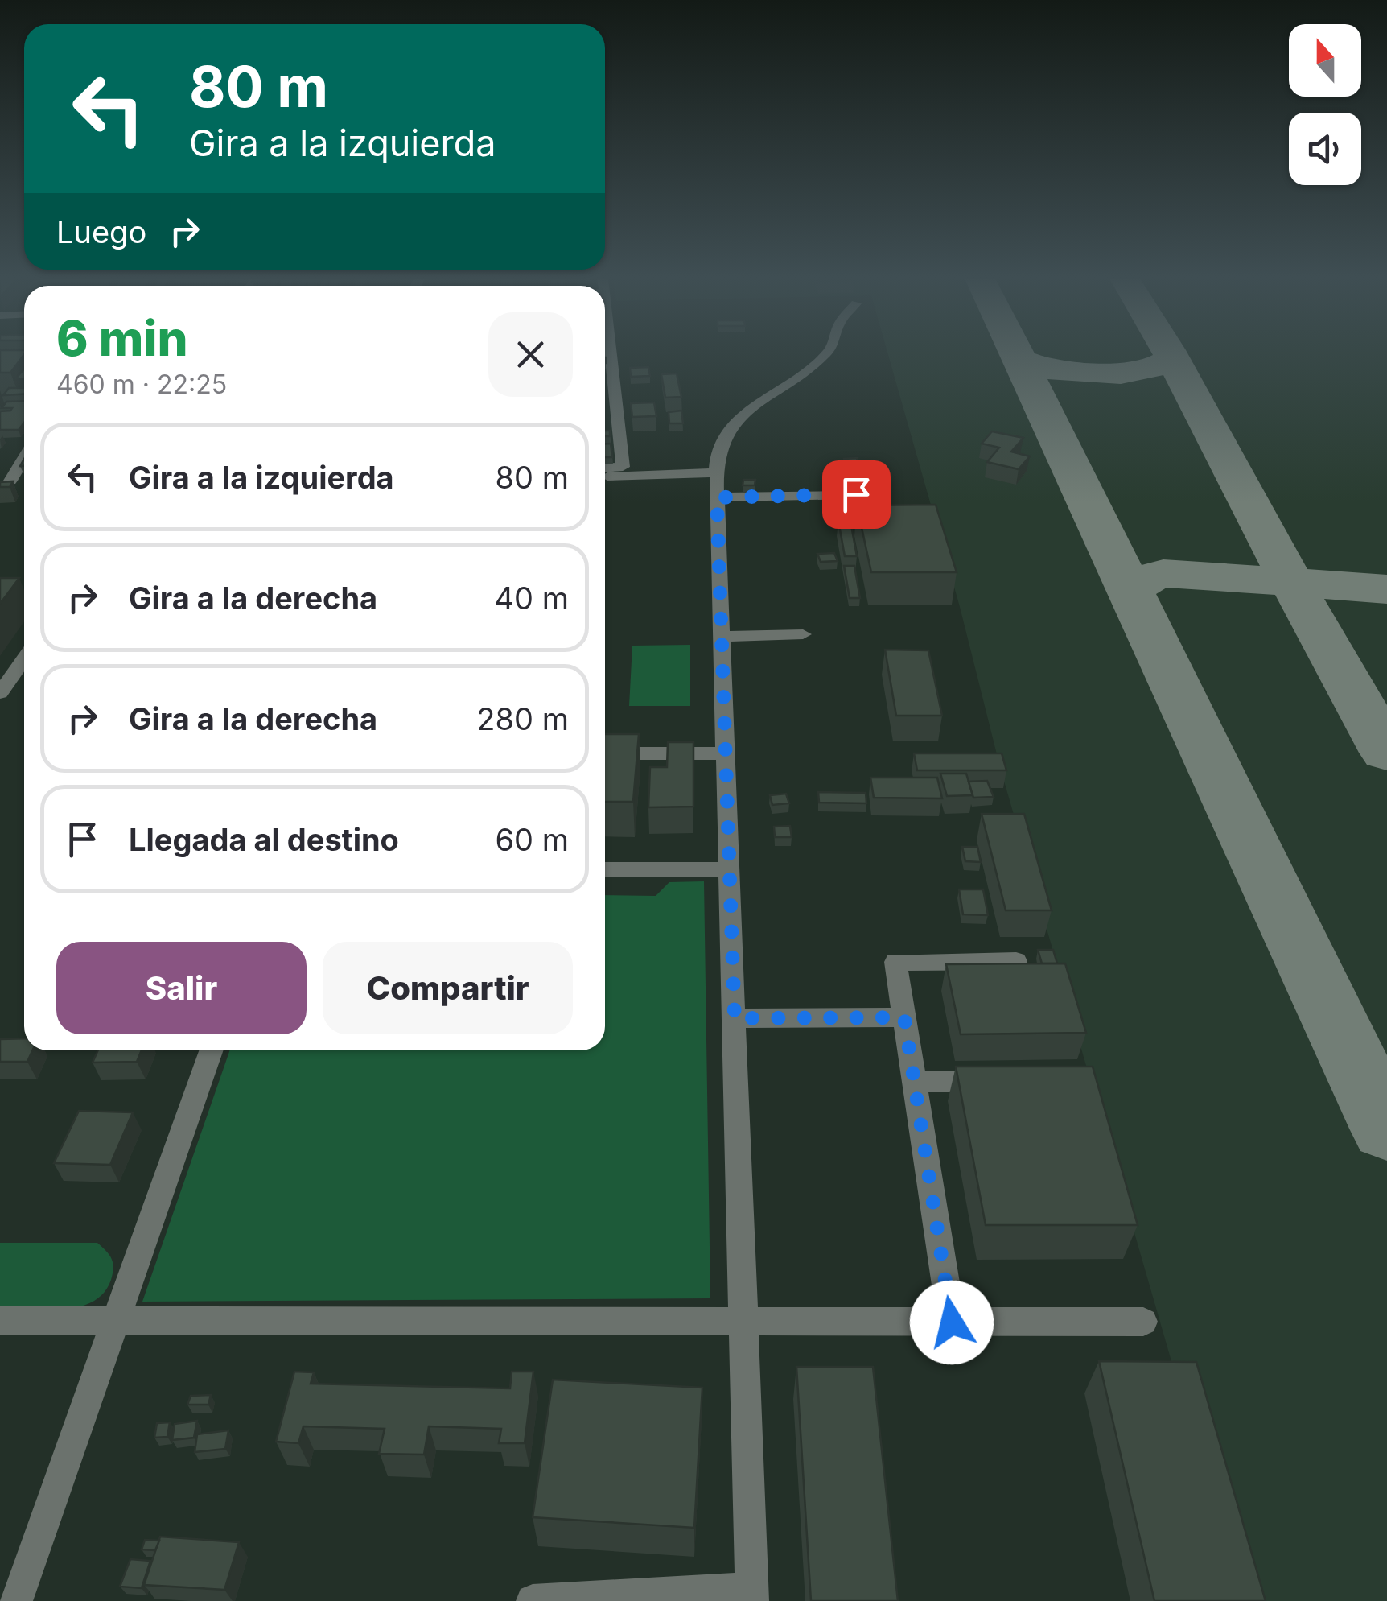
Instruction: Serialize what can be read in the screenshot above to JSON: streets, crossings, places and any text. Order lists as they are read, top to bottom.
{
  "north": "top",
  "page": {
    "turn": ["80 m", "Gira a la izquierda"],
    "then": "Luego",
    "heading": ["6 min", "460 m · 22:25"],
    "list": [
      {
        "name": "Gira a la izquierda",
        "value": "80 m"
      },
      {
        "name": "Gira a la derecha",
        "value": "40 m"
      },
      {
        "name": "Gira a la derecha",
        "value": "280 m"
      },
      {
        "name": "Llegada al destino",
        "value": "60 m"
      }
    ],
    "buttons": ["Salir", "Compartir"]
  }
}
